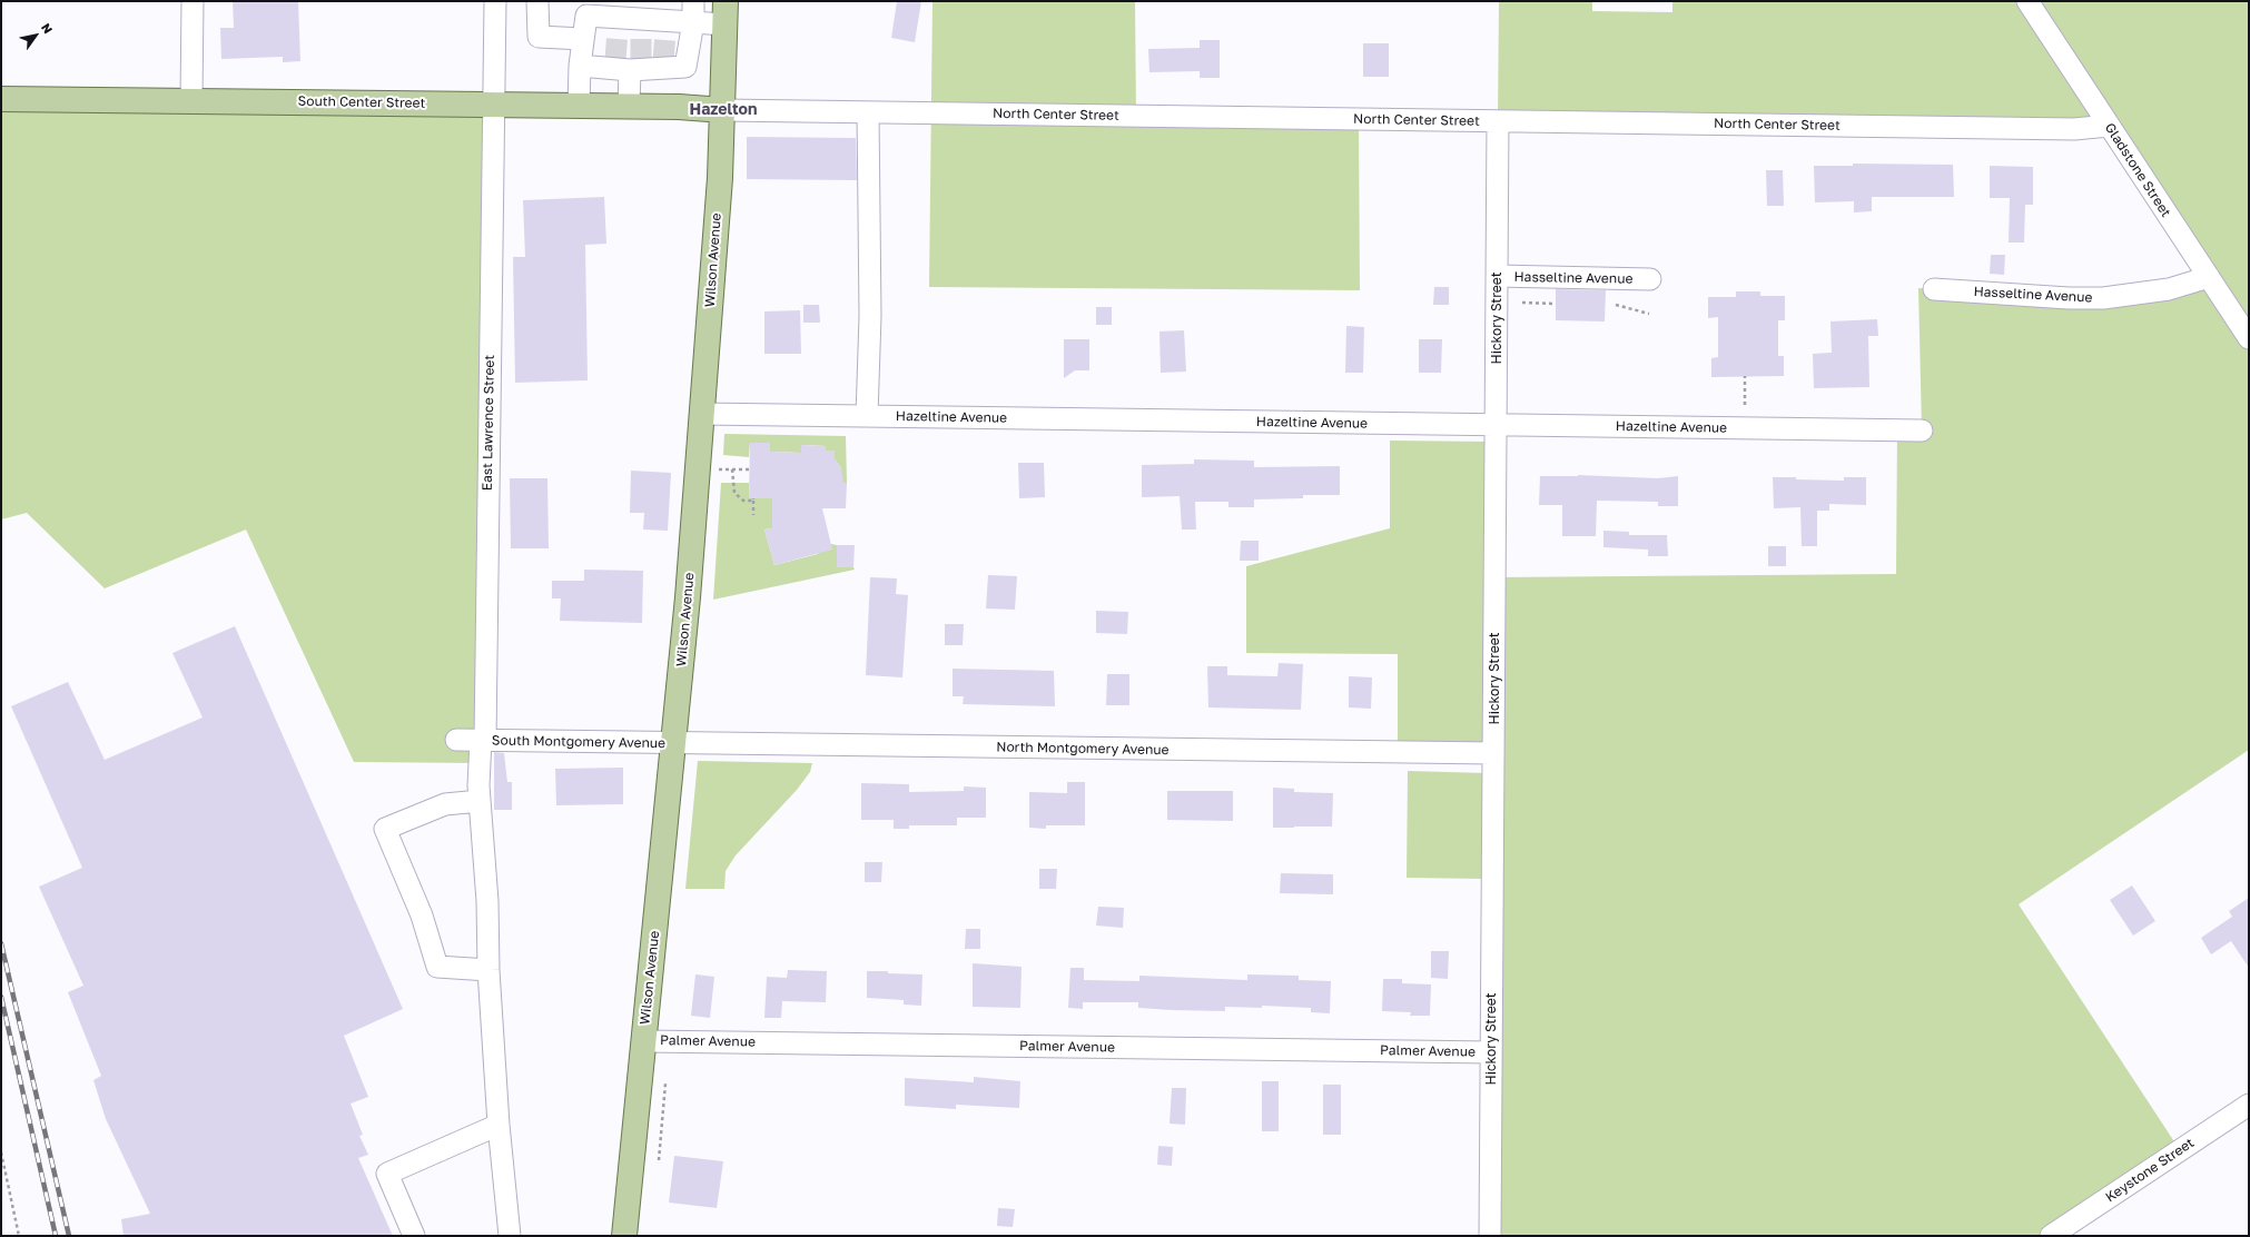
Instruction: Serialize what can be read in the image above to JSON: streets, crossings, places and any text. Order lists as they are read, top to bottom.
{
  "streets": {
    "main road": ["South Center Street", "Wilson Avenue"],
    "street": [
      "North Center Street",
      "Gladstone Street",
      "Hasseltine Avenue",
      "Hickory Street",
      "Hazeltine Avenue",
      "East Lawrence Street",
      "South Montgomery Avenue",
      "North Montgomery Avenue",
      "Palmer Avenue",
      "Keystone Street"
    ]
  },
  "crossings": [
    ["South Center Street", "North Center Street"],
    ["South Center Street", "Wilson Avenue"],
    ["South Center Street", "East Lawrence Street"],
    ["North Center Street", "Gladstone Street"],
    ["North Center Street", "Wilson Avenue"],
    ["North Center Street", "Hickory Street"],
    ["Gladstone Street", "Hasseltine Avenue"],
    ["Wilson Avenue", "Hazeltine Avenue"],
    ["Wilson Avenue", "South Montgomery Avenue"],
    ["Wilson Avenue", "North Montgomery Avenue"],
    ["Wilson Avenue", "Palmer Avenue"],
    ["Hasseltine Avenue", "Hickory Street"],
    ["Hickory Street", "Hazeltine Avenue"],
    ["Hickory Street", "North Montgomery Avenue"],
    ["Hickory Street", "Palmer Avenue"],
    ["East Lawrence Street", "South Montgomery Avenue"],
    ["South Montgomery Avenue", "North Montgomery Avenue"]
  ],
  "districts": ["Hazelton"],
  "north": "top right"
}
